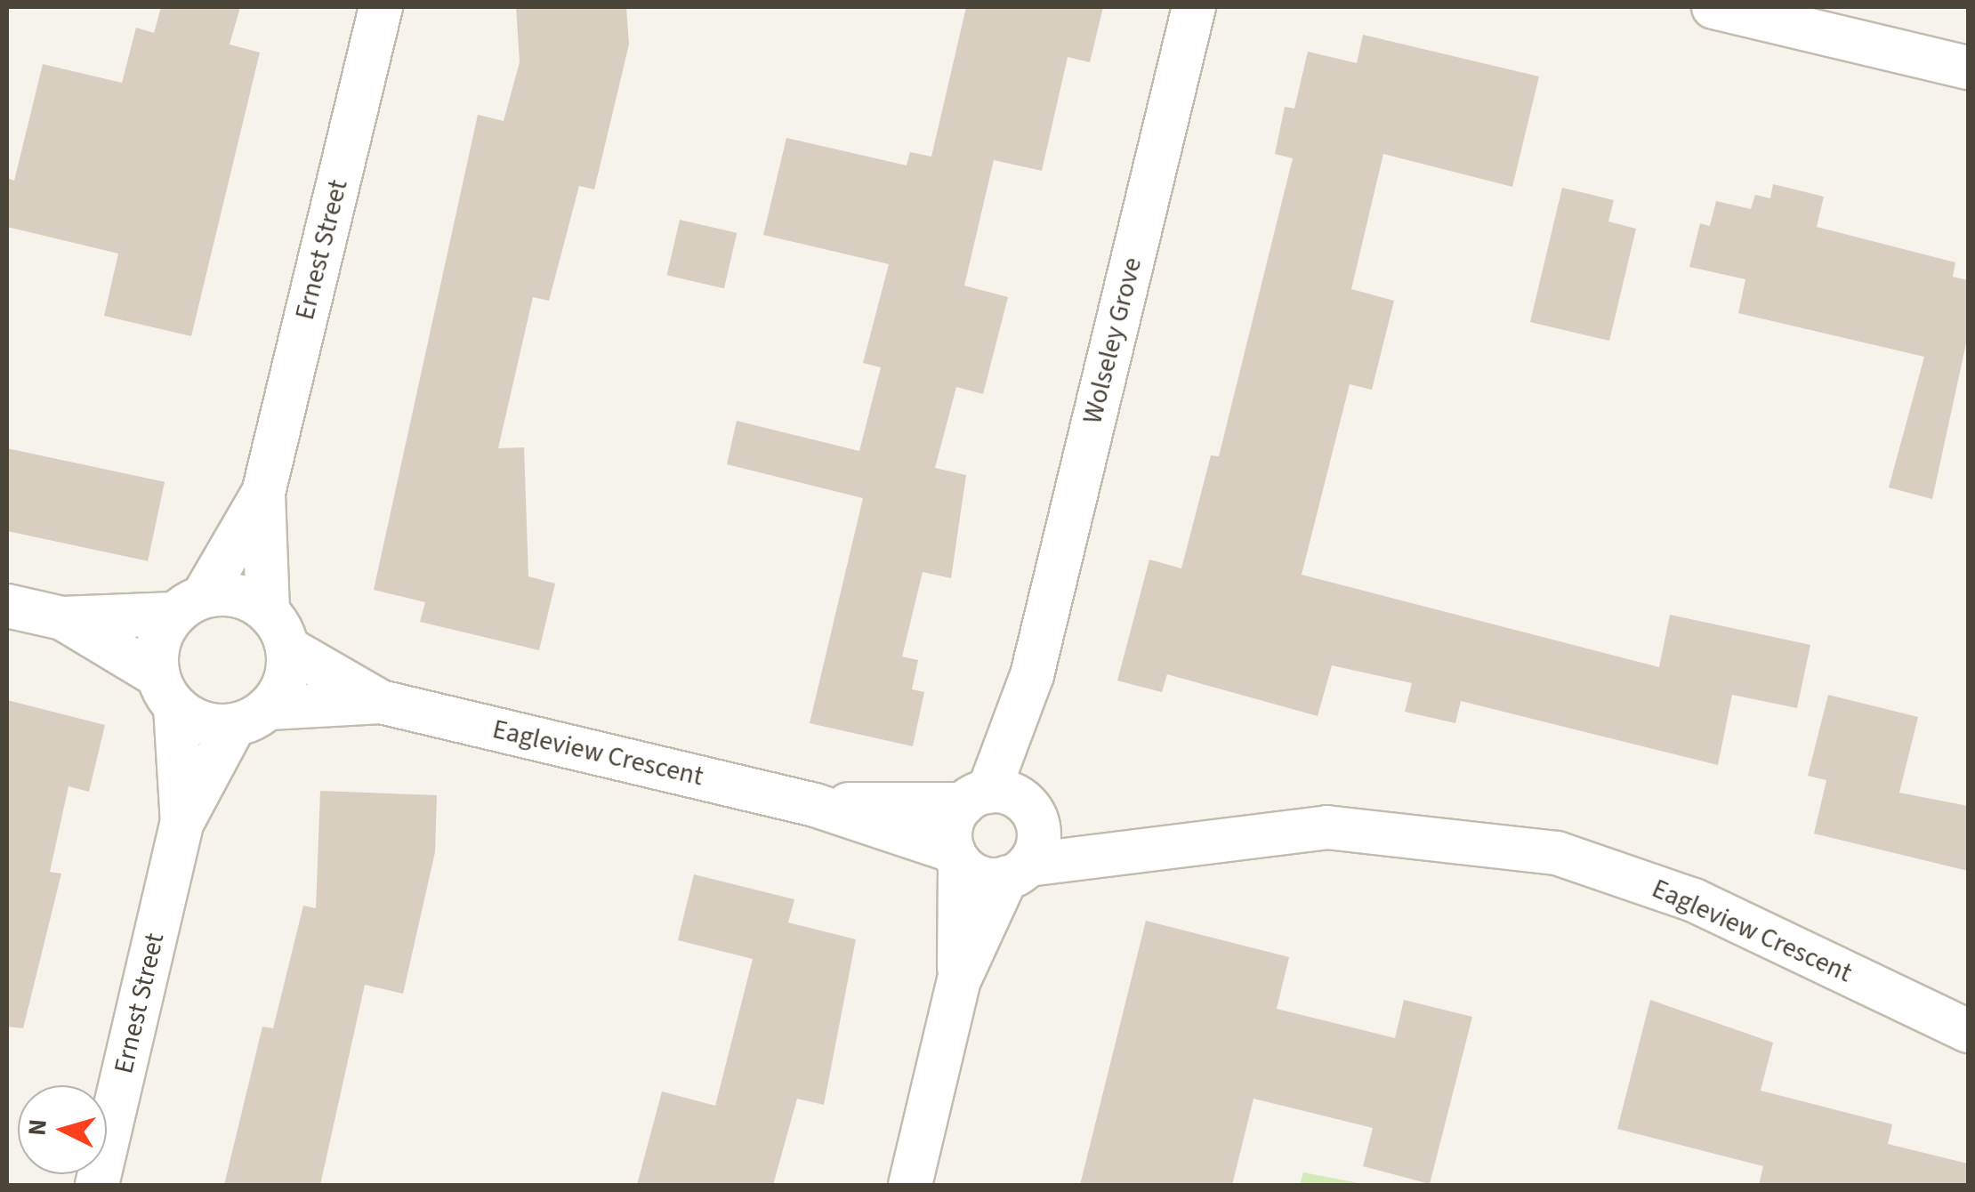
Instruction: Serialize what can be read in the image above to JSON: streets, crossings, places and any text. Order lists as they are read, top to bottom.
{
  "streets": {
    "street": ["Ernest Street", "Wolseley Grove", "Eagleview Crescent"]
  },
  "crossings": [
    ["Ernest Street", "Eagleview Crescent"],
    ["Wolseley Grove", "Eagleview Crescent"]
  ],
  "north": "left"
}
